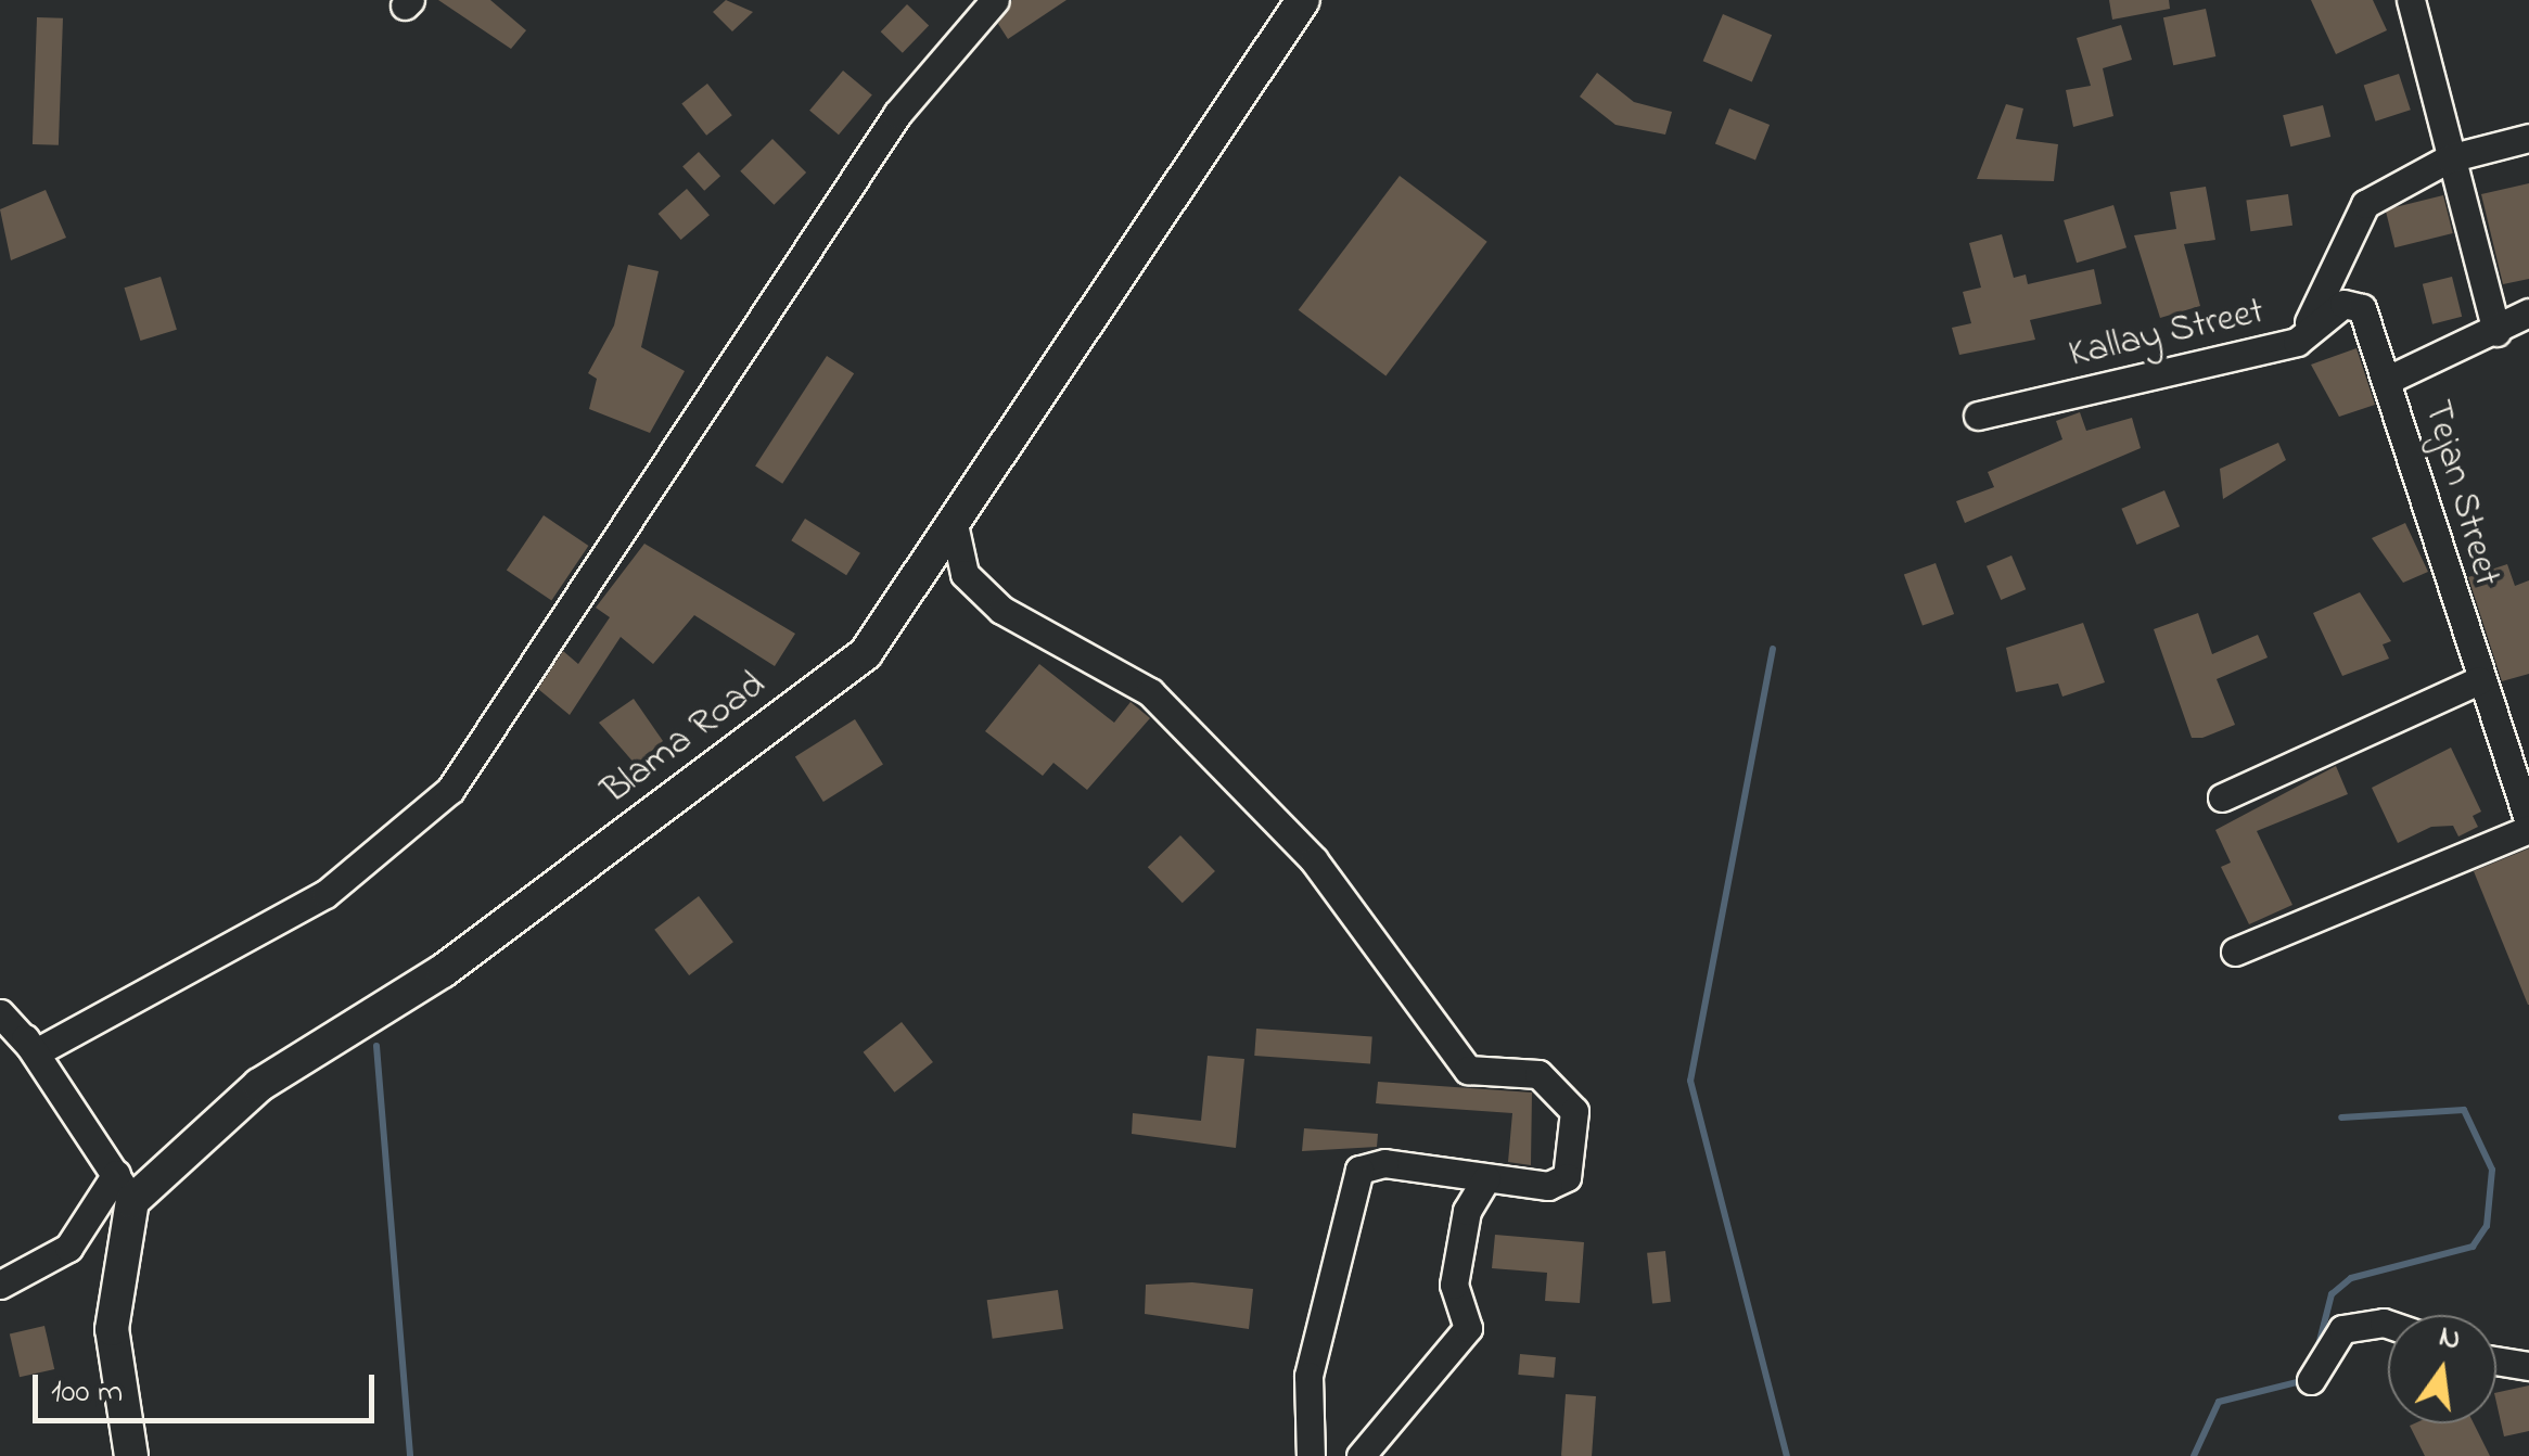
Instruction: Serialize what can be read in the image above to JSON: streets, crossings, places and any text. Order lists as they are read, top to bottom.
{
  "streets": {
    "street": ["Kallay Street", "Tejan Street", "Blama Road"]
  },
  "crossings": [
    ["Kallay Street", "Tejan Street"]
  ],
  "scale_bar": "100 m",
  "north": "top"
}
